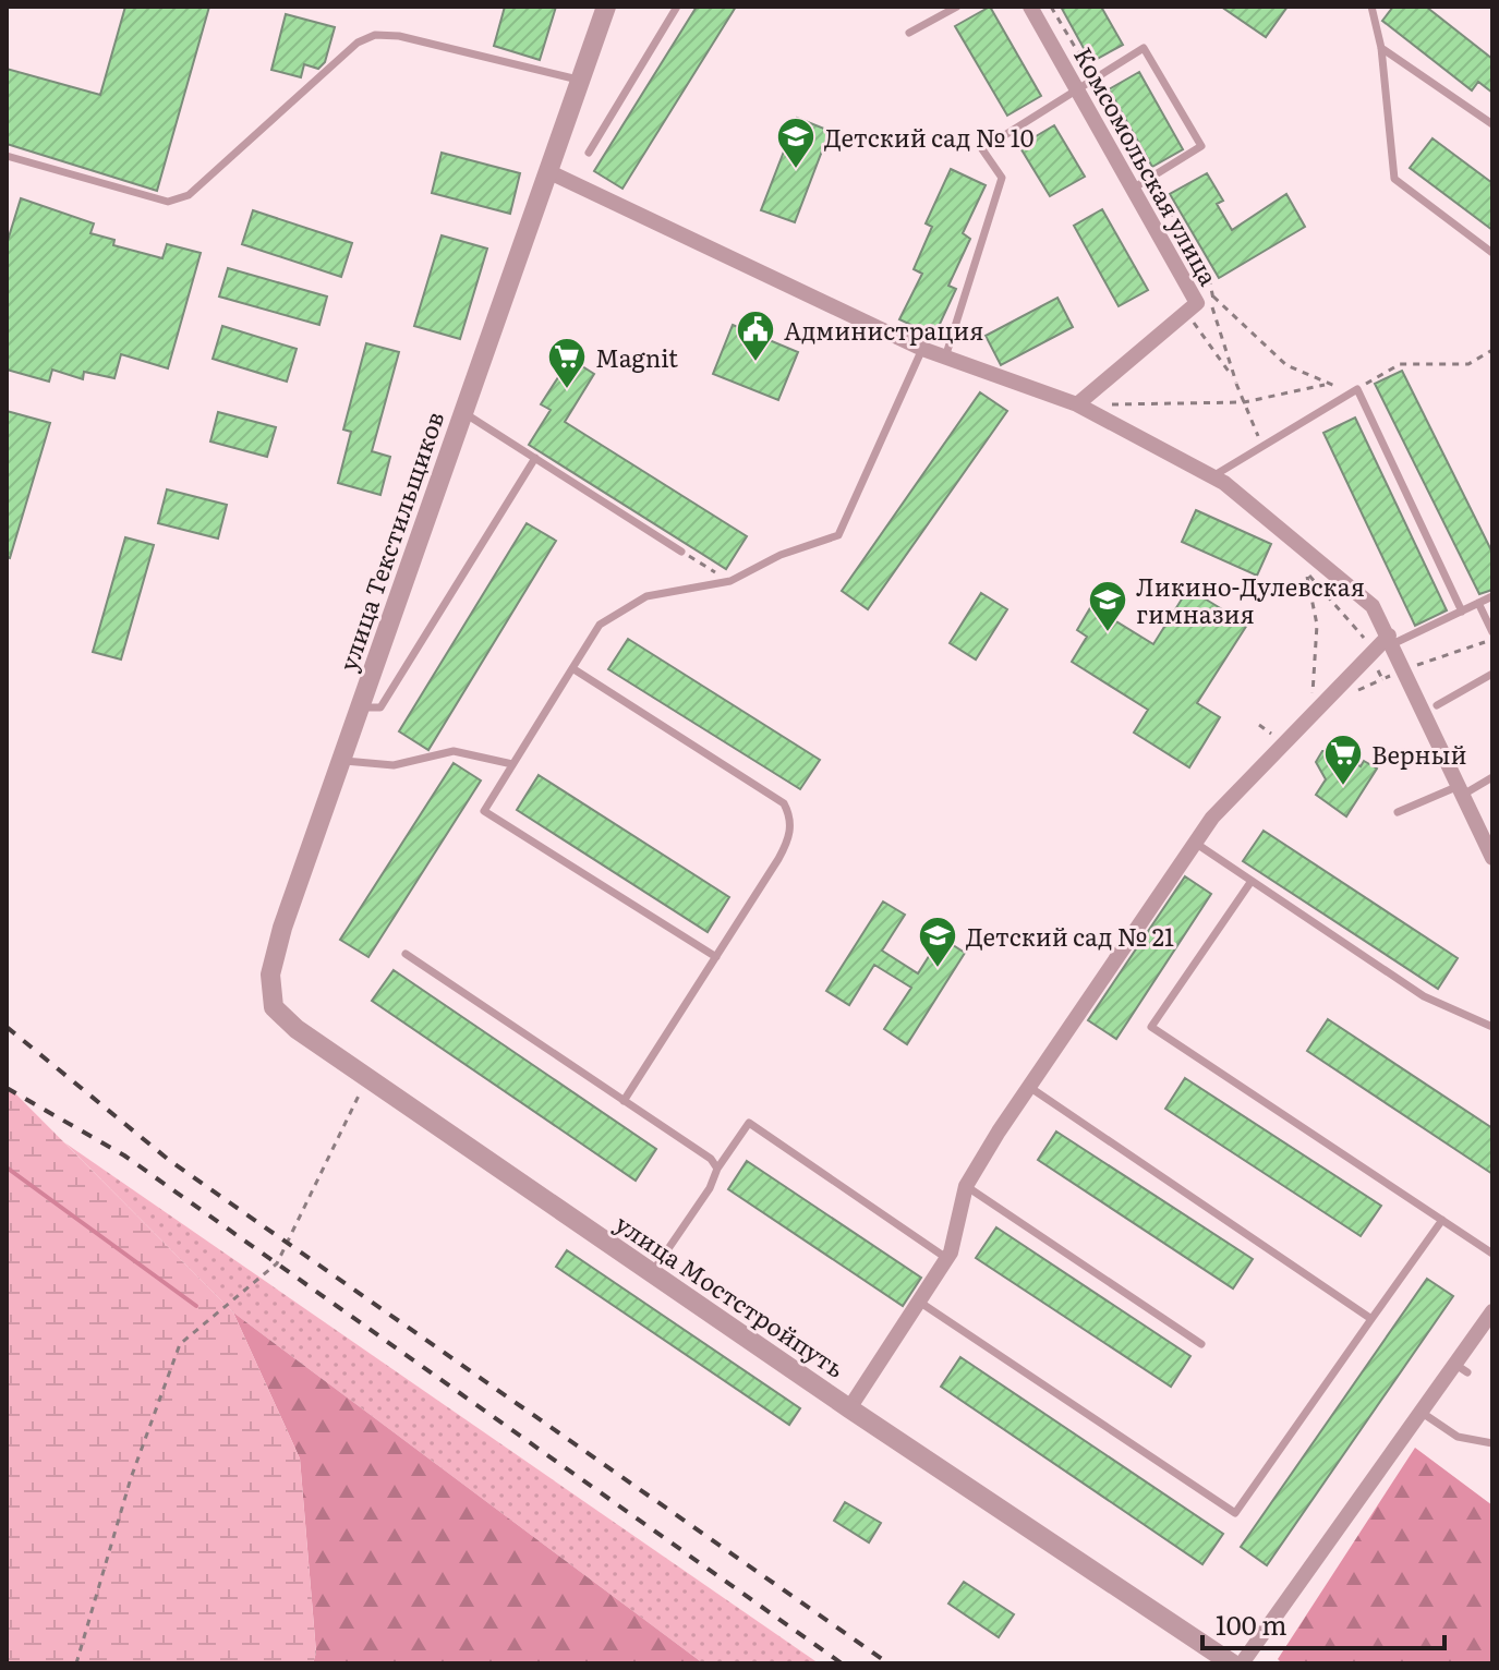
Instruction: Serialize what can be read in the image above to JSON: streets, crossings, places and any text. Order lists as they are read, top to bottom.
{
  "streets": {
    "street": ["Комсомольская улица", "улица Текстильщиков", "улица Мостстройпуть"]
  },
  "crossings": [
    ["улица Текстильщиков", "улица Мостстройпуть"]
  ],
  "places": {
    "school or university": ["Детский сад № 10", "Ликино-Дулевская гимназия", "Детский сад № 21"],
    "public building": ["Администрация"],
    "supermarket": ["Magnit", "Верный"]
  },
  "scale_bar": "100 m"
}
